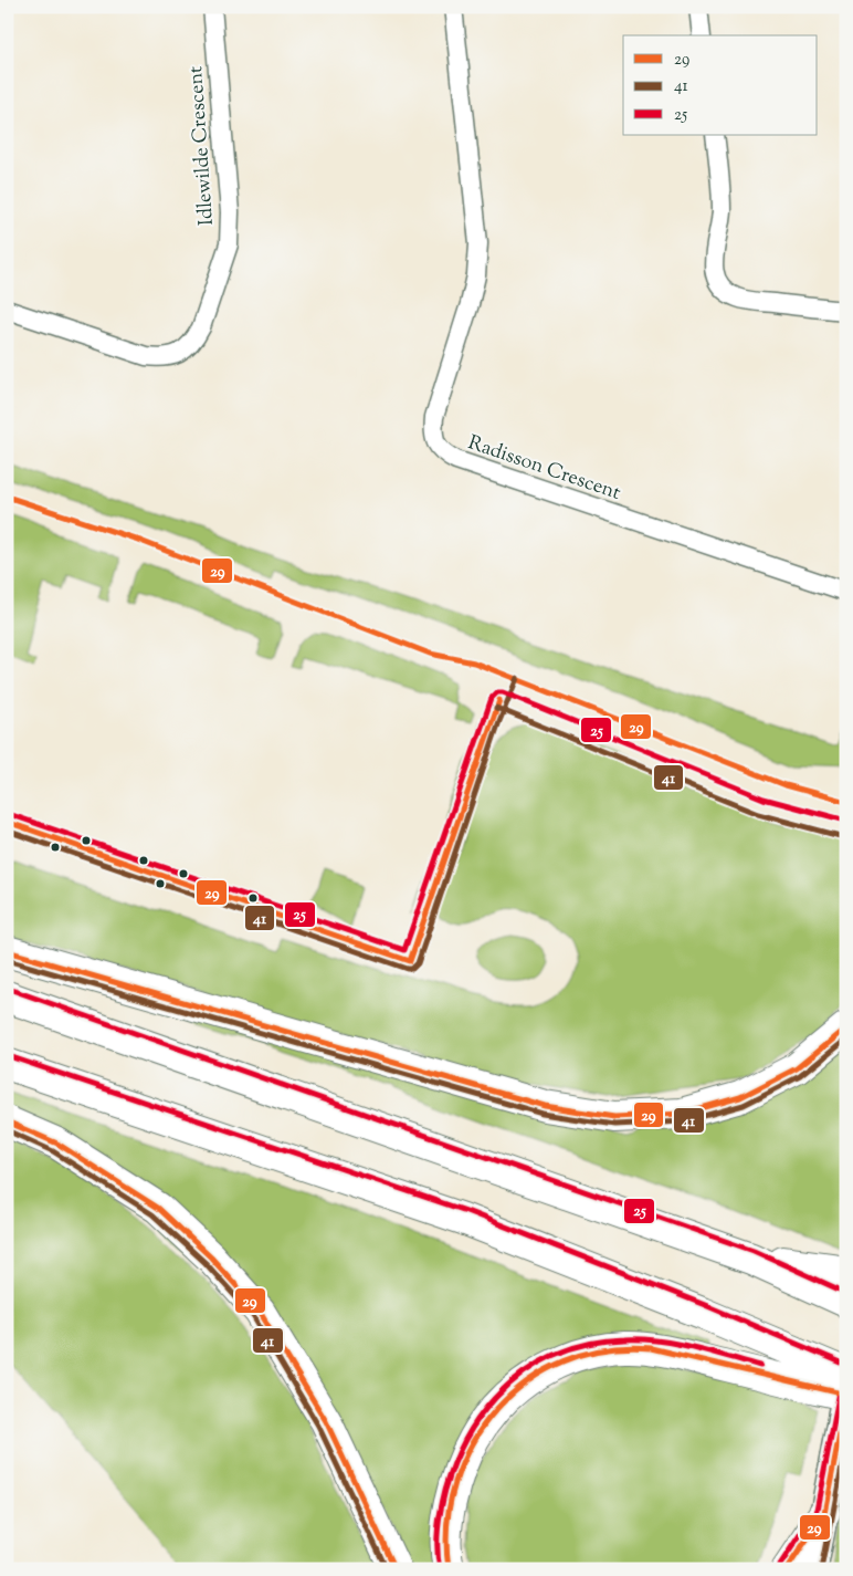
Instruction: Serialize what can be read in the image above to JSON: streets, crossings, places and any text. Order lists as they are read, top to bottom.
{
  "streets": {
    "street": ["Idlewilde Crescent", "Radisson Crescent"]
  },
  "lines": ["transit line 29", "transit line 41", "transit line 25"],
  "legend": ["29", "41", "25"]
}
